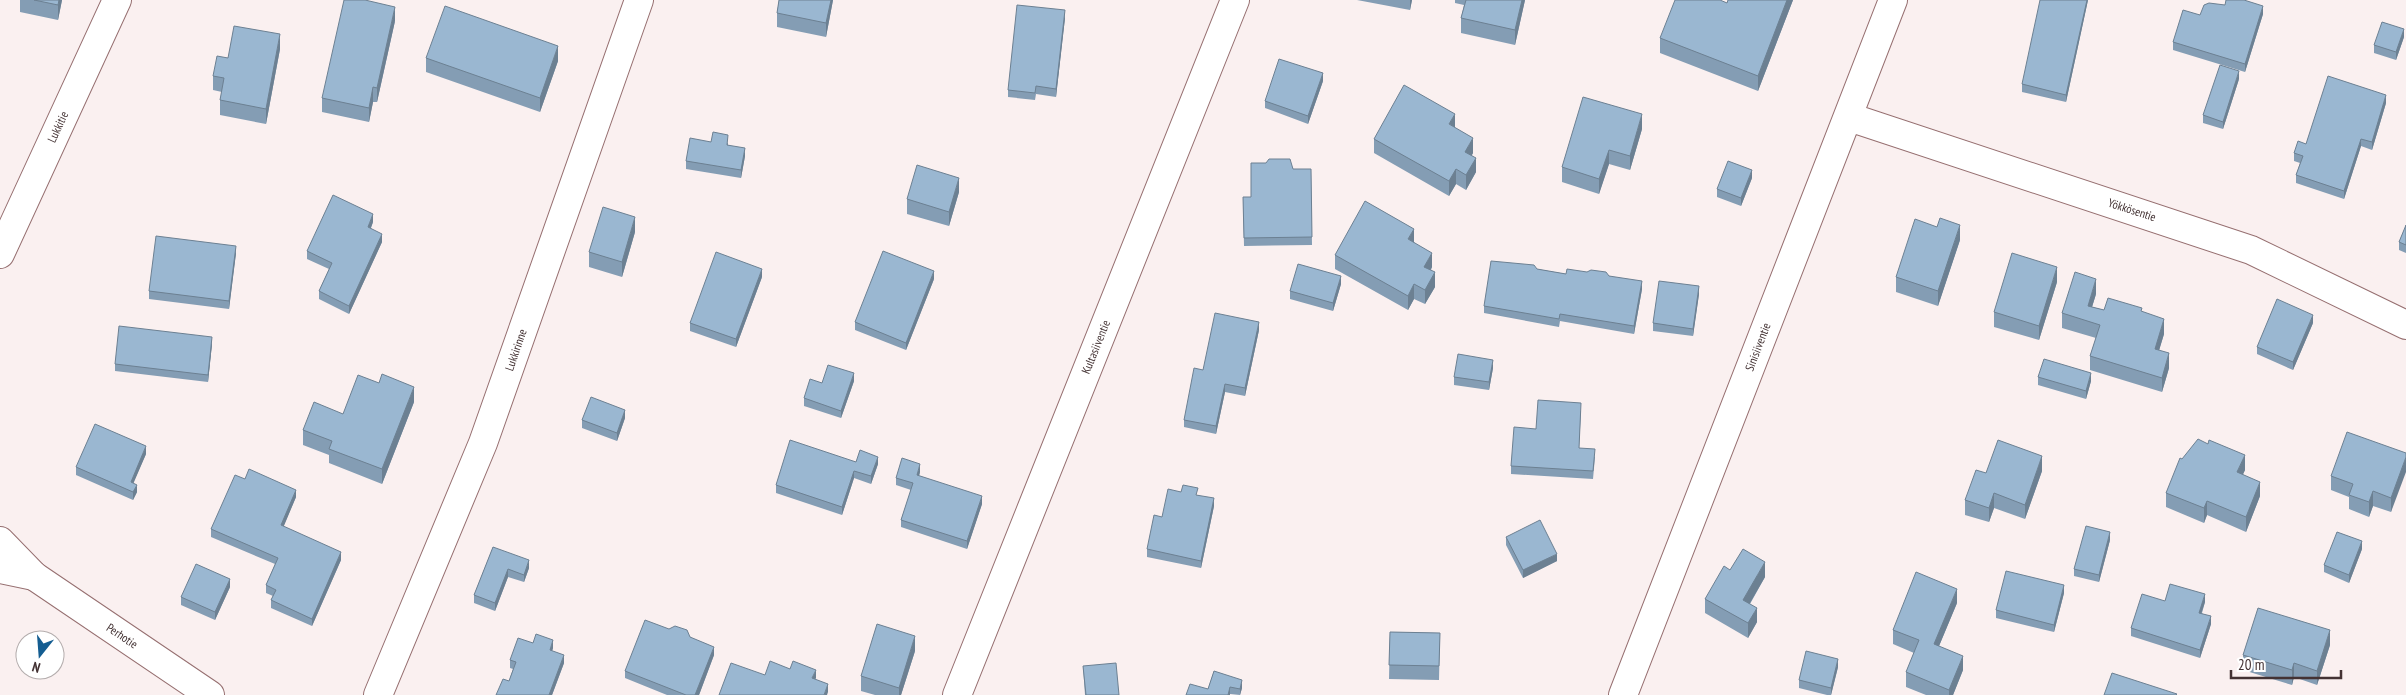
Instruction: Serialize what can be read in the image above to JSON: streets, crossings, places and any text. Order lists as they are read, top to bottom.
{
  "streets": {
    "street": [
      "Lukkitie",
      "Yökkösentie",
      "Kultasiiventie",
      "Sinisiiventie",
      "Lukkirinne",
      "Perhotie"
    ]
  },
  "crossings": [
    ["Yökkösentie", "Sinisiiventie"]
  ],
  "scale_bar": "20 m",
  "north": "bottom"
}
